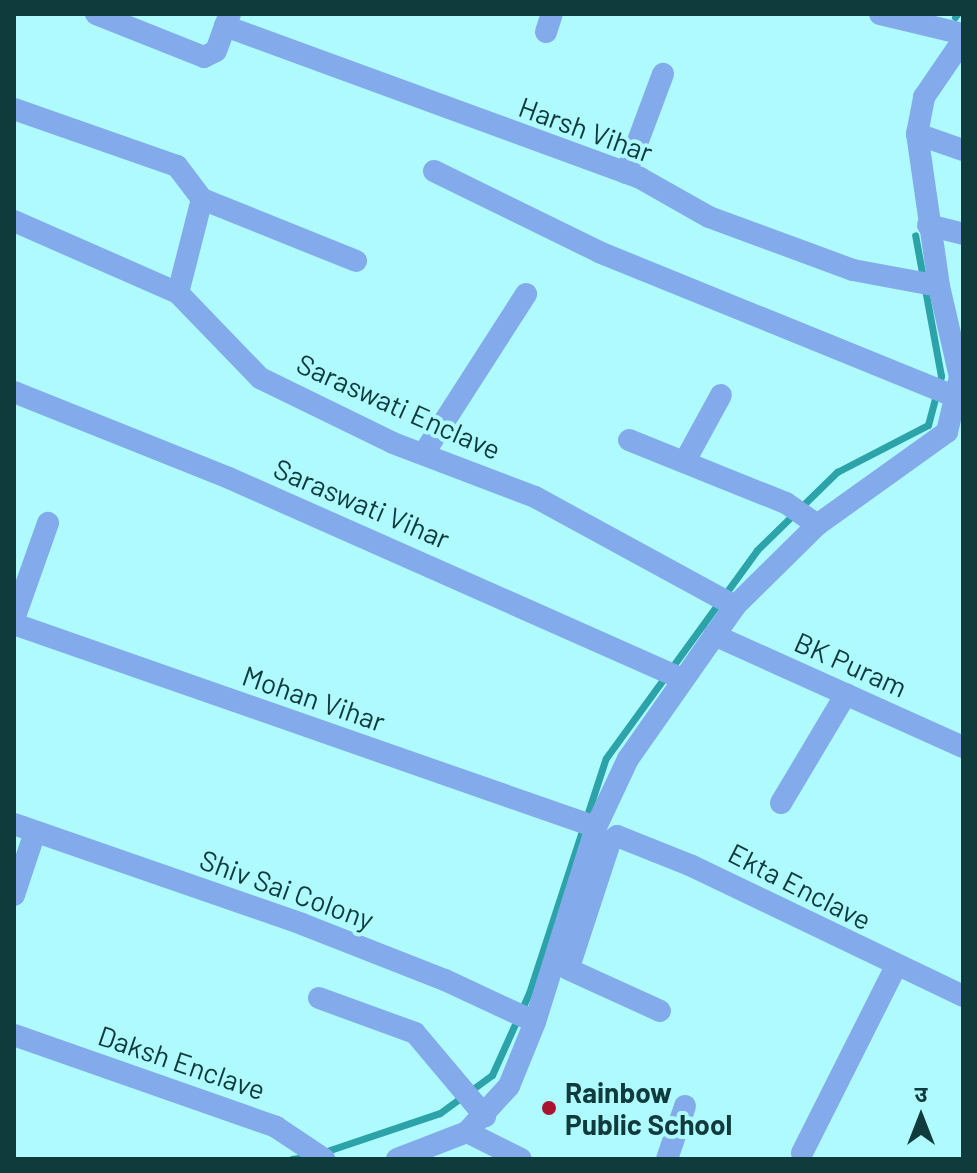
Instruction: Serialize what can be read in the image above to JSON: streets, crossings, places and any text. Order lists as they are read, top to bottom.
{
  "streets": {
    "street": [
      "Harsh Vihar",
      "Saraswati Enclave",
      "Saraswati Vihar",
      "BK Puram",
      "Mohan Vihar",
      "Ekta Enclave",
      "Shiv Sai Colony",
      "Daksh Enclave"
    ]
  },
  "crossings": [
    ["Mohan Vihar", "Ekta Enclave"]
  ],
  "places": ["Rainbow Public School"],
  "north": "top"
}
